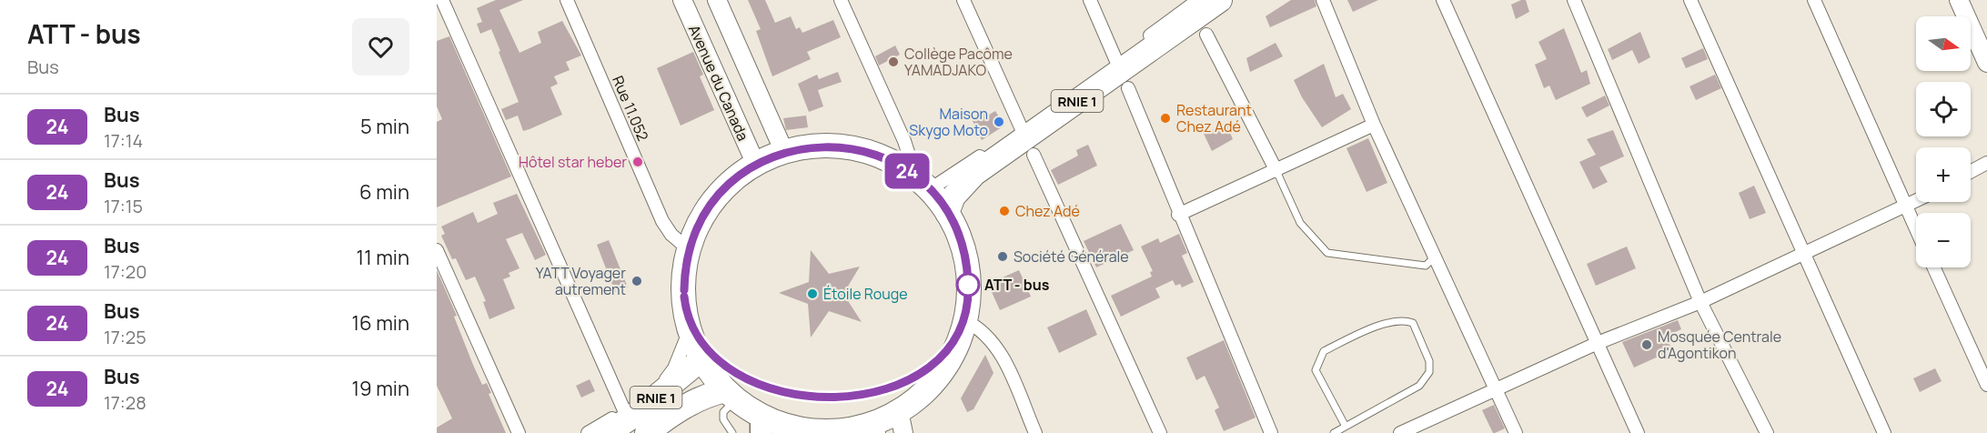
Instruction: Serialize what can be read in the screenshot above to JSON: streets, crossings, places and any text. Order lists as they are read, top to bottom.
{
  "streets": {
    "highway": ["RNIE 1"],
    "main road": ["Avenue du Canada"],
    "street": ["Rue 11.052"]
  },
  "places": [
    "Collège Pacôme YAMADJAKO",
    "Restaurant Chez Adé",
    "Maison Skygo Moto",
    "Hôtel star heber",
    "Chez Adé",
    "Société Générale",
    "YATT Voyager autrement",
    "ATT - bus",
    "Étoile Rouge",
    "Mosquée Centrale d'Agontikon"
  ],
  "lines": ["bus line 24"],
  "north": "right",
  "page": {
    "heading": ["ATT - bus", "Bus"],
    "on_map": "24",
    "map_buttons": ["+", "−"],
    "list": [
      {
        "mark": "24",
        "name": "Bus",
        "note": "17:14",
        "value": "5 min"
      },
      {
        "mark": "24",
        "name": "Bus",
        "note": "17:15",
        "value": "6 min"
      },
      {
        "mark": "24",
        "name": "Bus",
        "note": "17:20",
        "value": "11 min"
      },
      {
        "mark": "24",
        "name": "Bus",
        "note": "17:25",
        "value": "16 min"
      },
      {
        "mark": "24",
        "name": "Bus",
        "note": "17:28",
        "value": "19 min"
      }
    ]
  }
}
